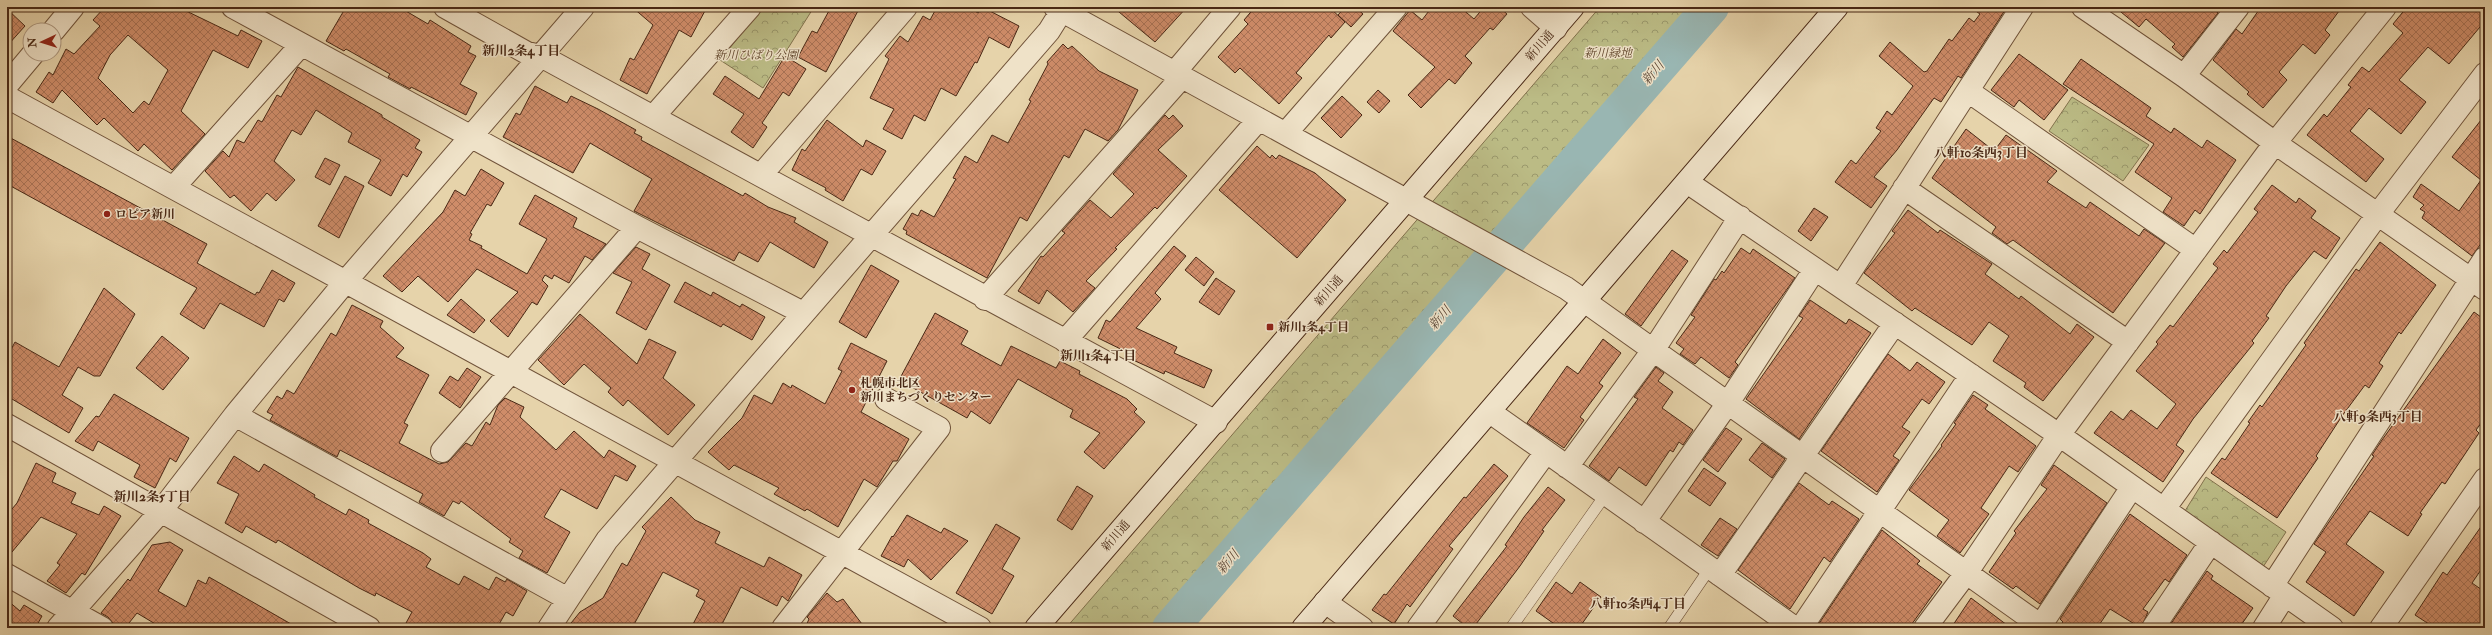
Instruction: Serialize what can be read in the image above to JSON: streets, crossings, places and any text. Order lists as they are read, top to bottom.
{
  "streets": {
    "street": ["新川通"]
  },
  "districts": [
    "新川2条4丁目",
    "八軒10条西3丁目",
    "新川1条4丁目",
    "八軒9条西3丁目",
    "新川2条5丁目",
    "八軒10条西4丁目"
  ],
  "water": ["新川"],
  "parks": ["新川緑地", "新川ひばり公園"],
  "places": {
    "other": ["ロピア新川", "札幌市北区 新川まちづくりセンター"],
    "transit": ["新川1条4丁目"]
  },
  "north": "left"
}
